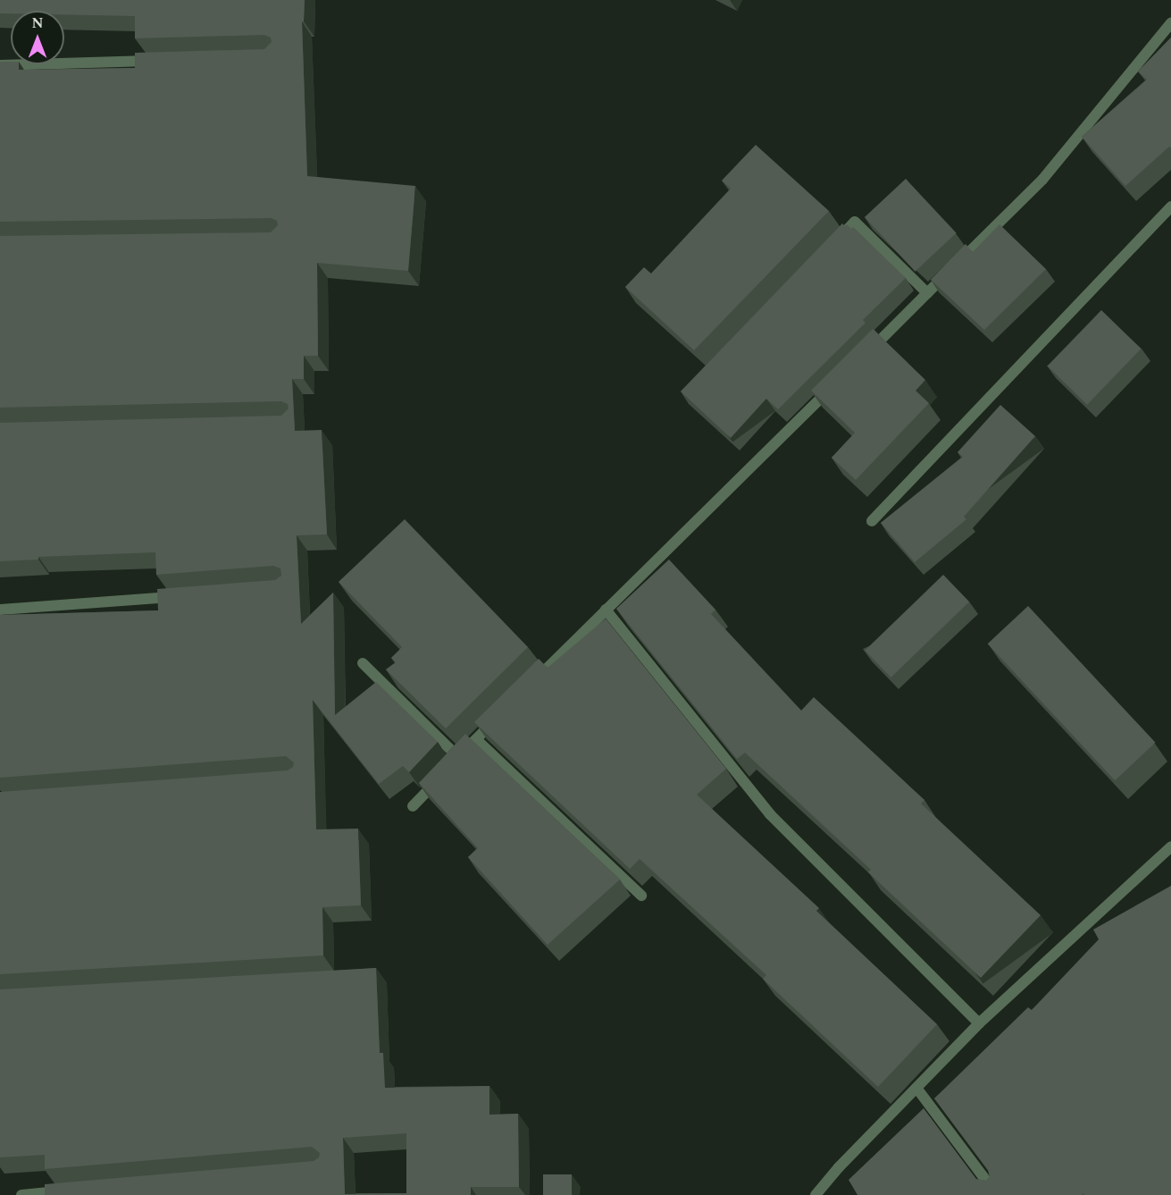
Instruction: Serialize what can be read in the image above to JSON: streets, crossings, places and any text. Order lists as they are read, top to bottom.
{
  "north": "top"
}
